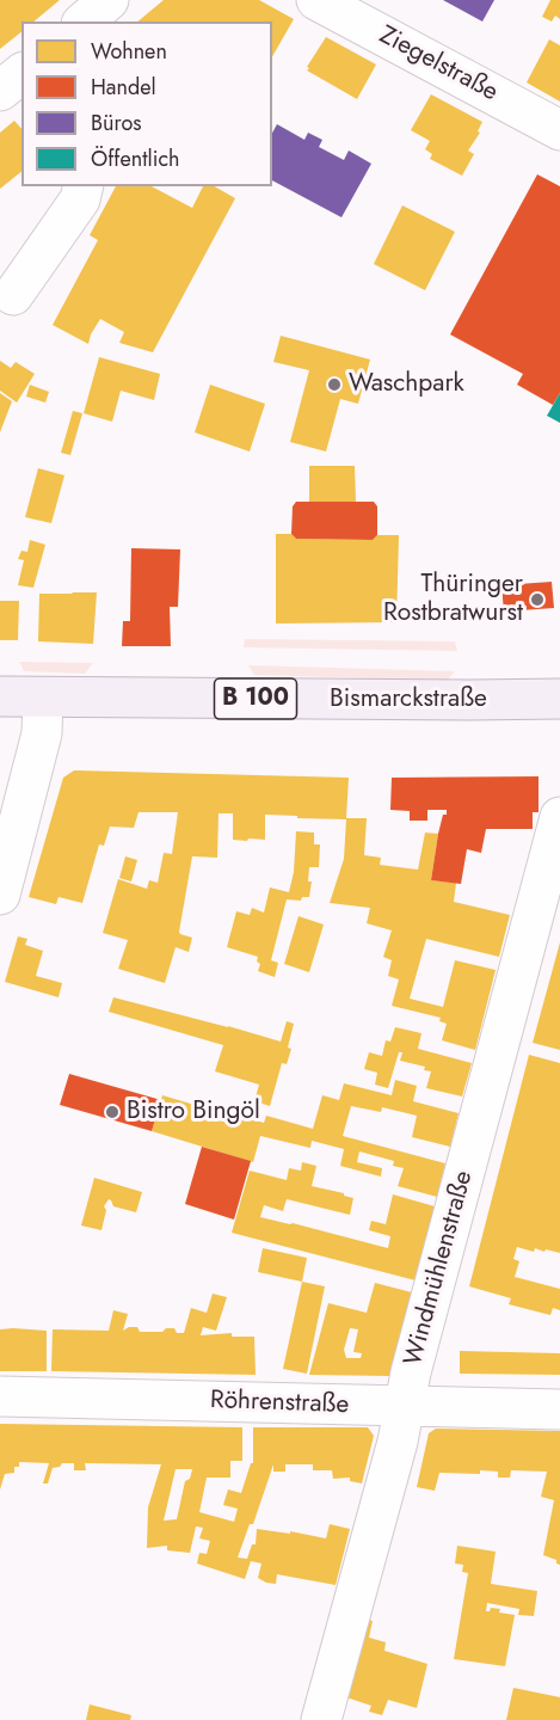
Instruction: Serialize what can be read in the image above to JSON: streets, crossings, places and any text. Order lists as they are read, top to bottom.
{
  "streets": {
    "main road": ["B 100", "Bismarckstraße"],
    "street": ["Ziegelstraße", "Windmühlenstraße", "Röhrenstraße"]
  },
  "crossings": [
    ["Windmühlenstraße", "Röhrenstraße"]
  ],
  "places": ["Waschpark", "Thüringer Rostbratwurst", "Bistro Bingöl"],
  "legend": [
    "Wohnen",
    "Handel",
    "Büros",
    "Öffentlich"
  ]
}
